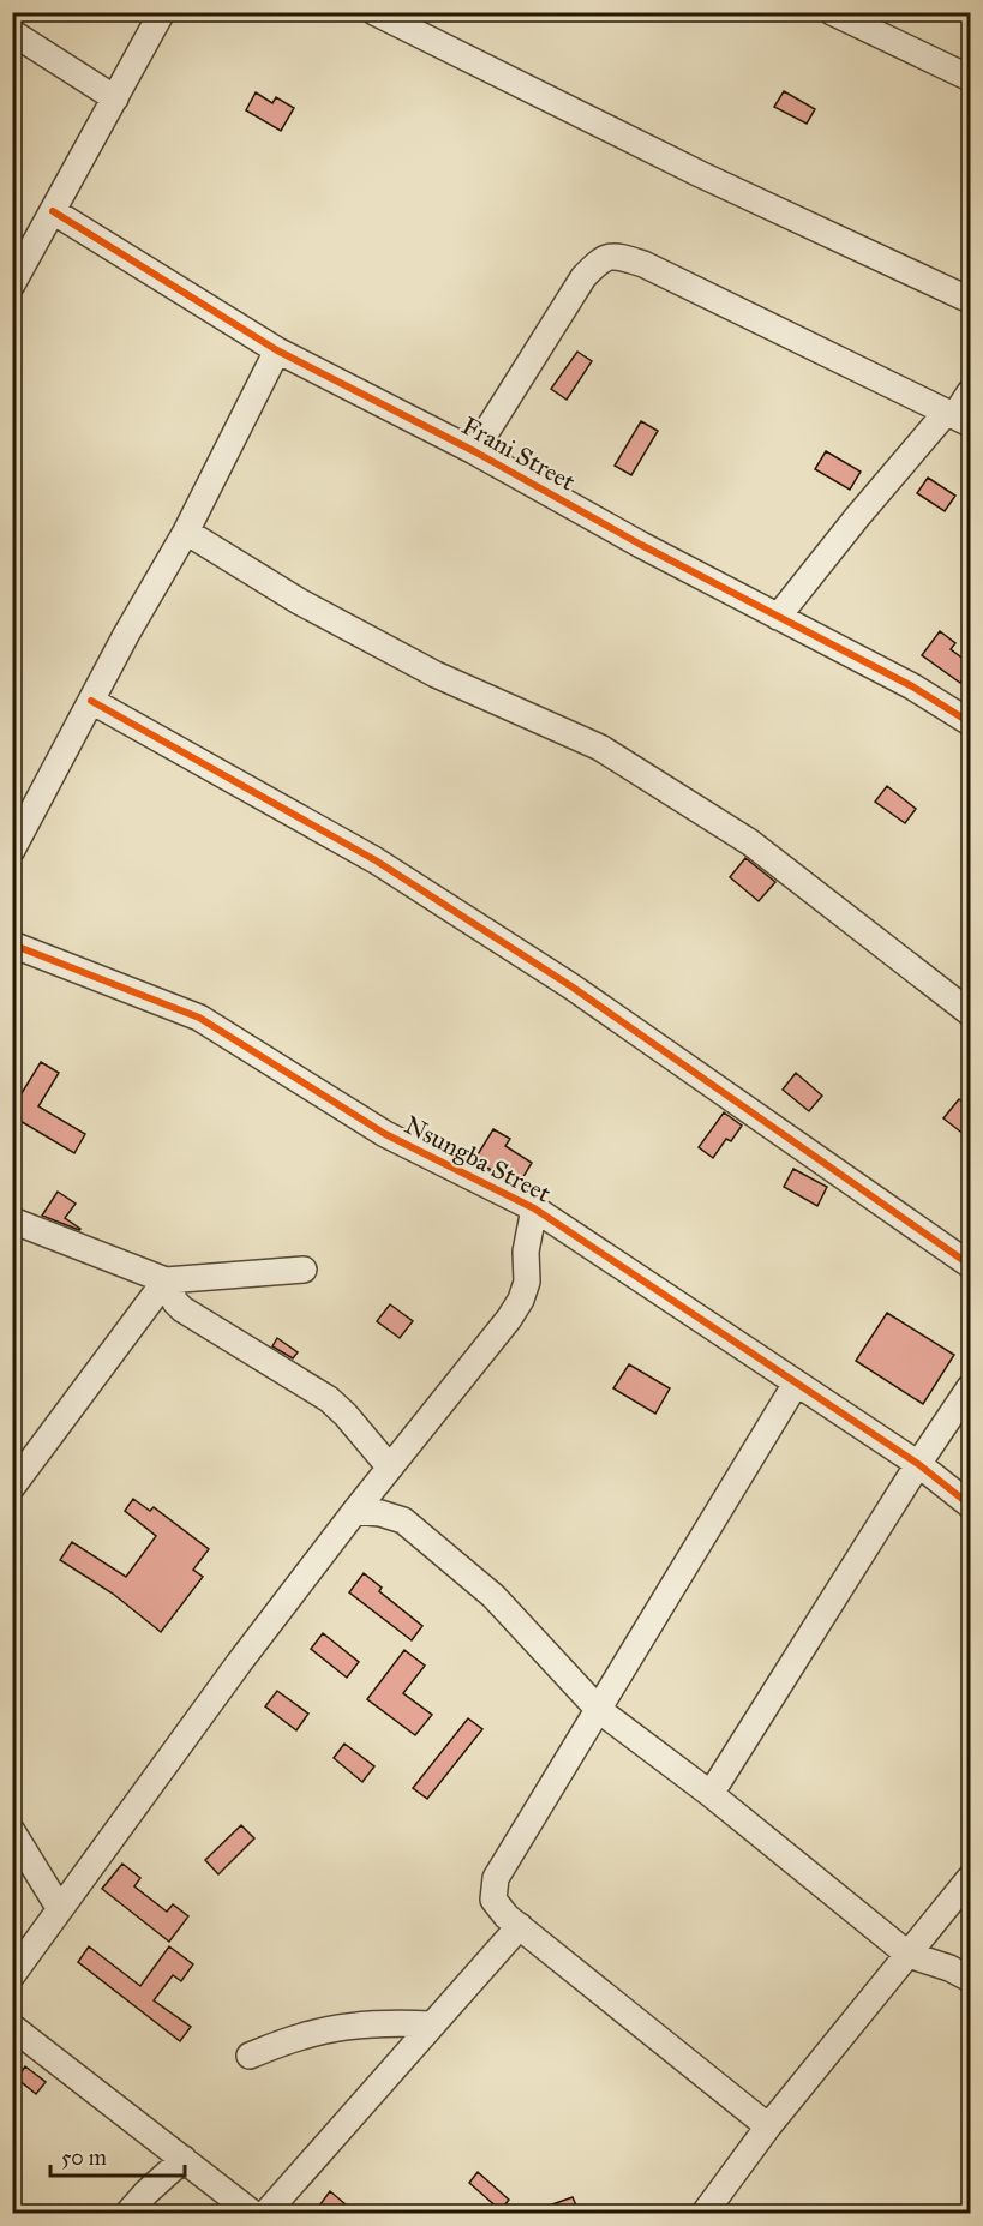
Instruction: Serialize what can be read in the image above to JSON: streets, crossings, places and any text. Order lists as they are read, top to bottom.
{
  "streets": {
    "street": ["Frani Street", "Nsungba Street"]
  },
  "scale_bar": "50 m"
}
